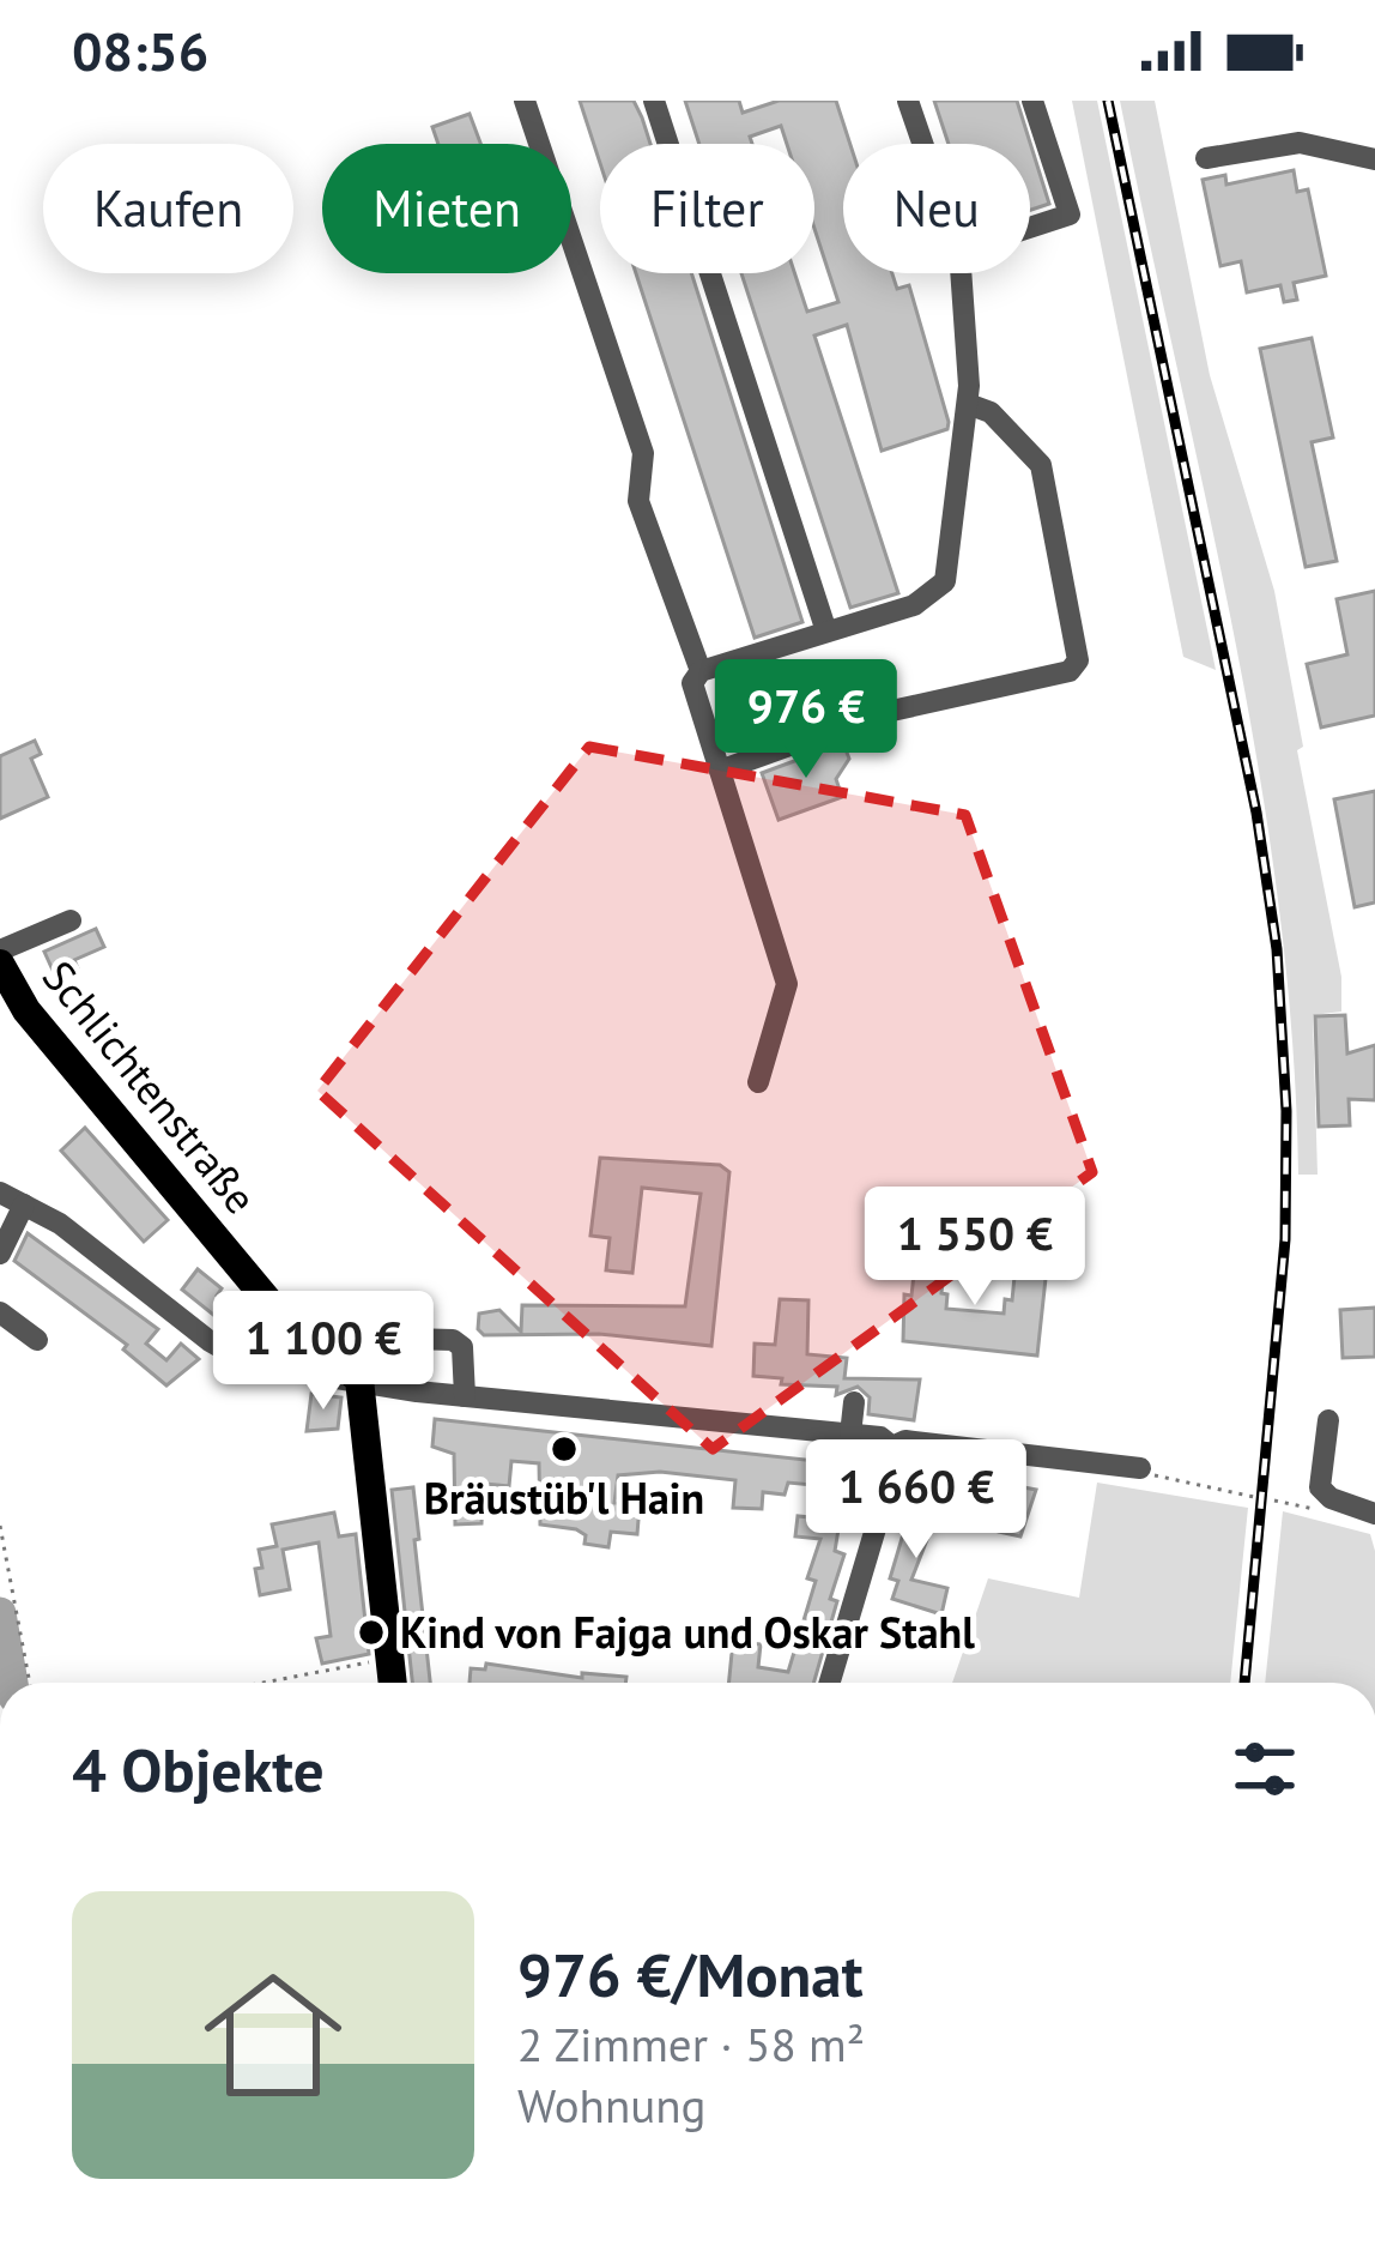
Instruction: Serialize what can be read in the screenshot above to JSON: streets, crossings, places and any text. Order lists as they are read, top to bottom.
{
  "streets": {
    "main road": ["Schlichtenstraße"]
  },
  "places": ["Bräustüb'l Hain", "Kind von Fajga und Oskar Stahl"],
  "page": {
    "status": "08:56",
    "chip": [
      "Kaufen",
      "Mieten",
      "Filter",
      "Neu"
    ],
    "price": [
      "976 €",
      "1 550 €",
      "1 100 €",
      "1 660 €"
    ],
    "heading": "4 Objekte",
    "list": [
      {
        "name": "976 €/Monat",
        "note": "2 Zimmer · 58 m² · Wohnung"
      }
    ]
  }
}
